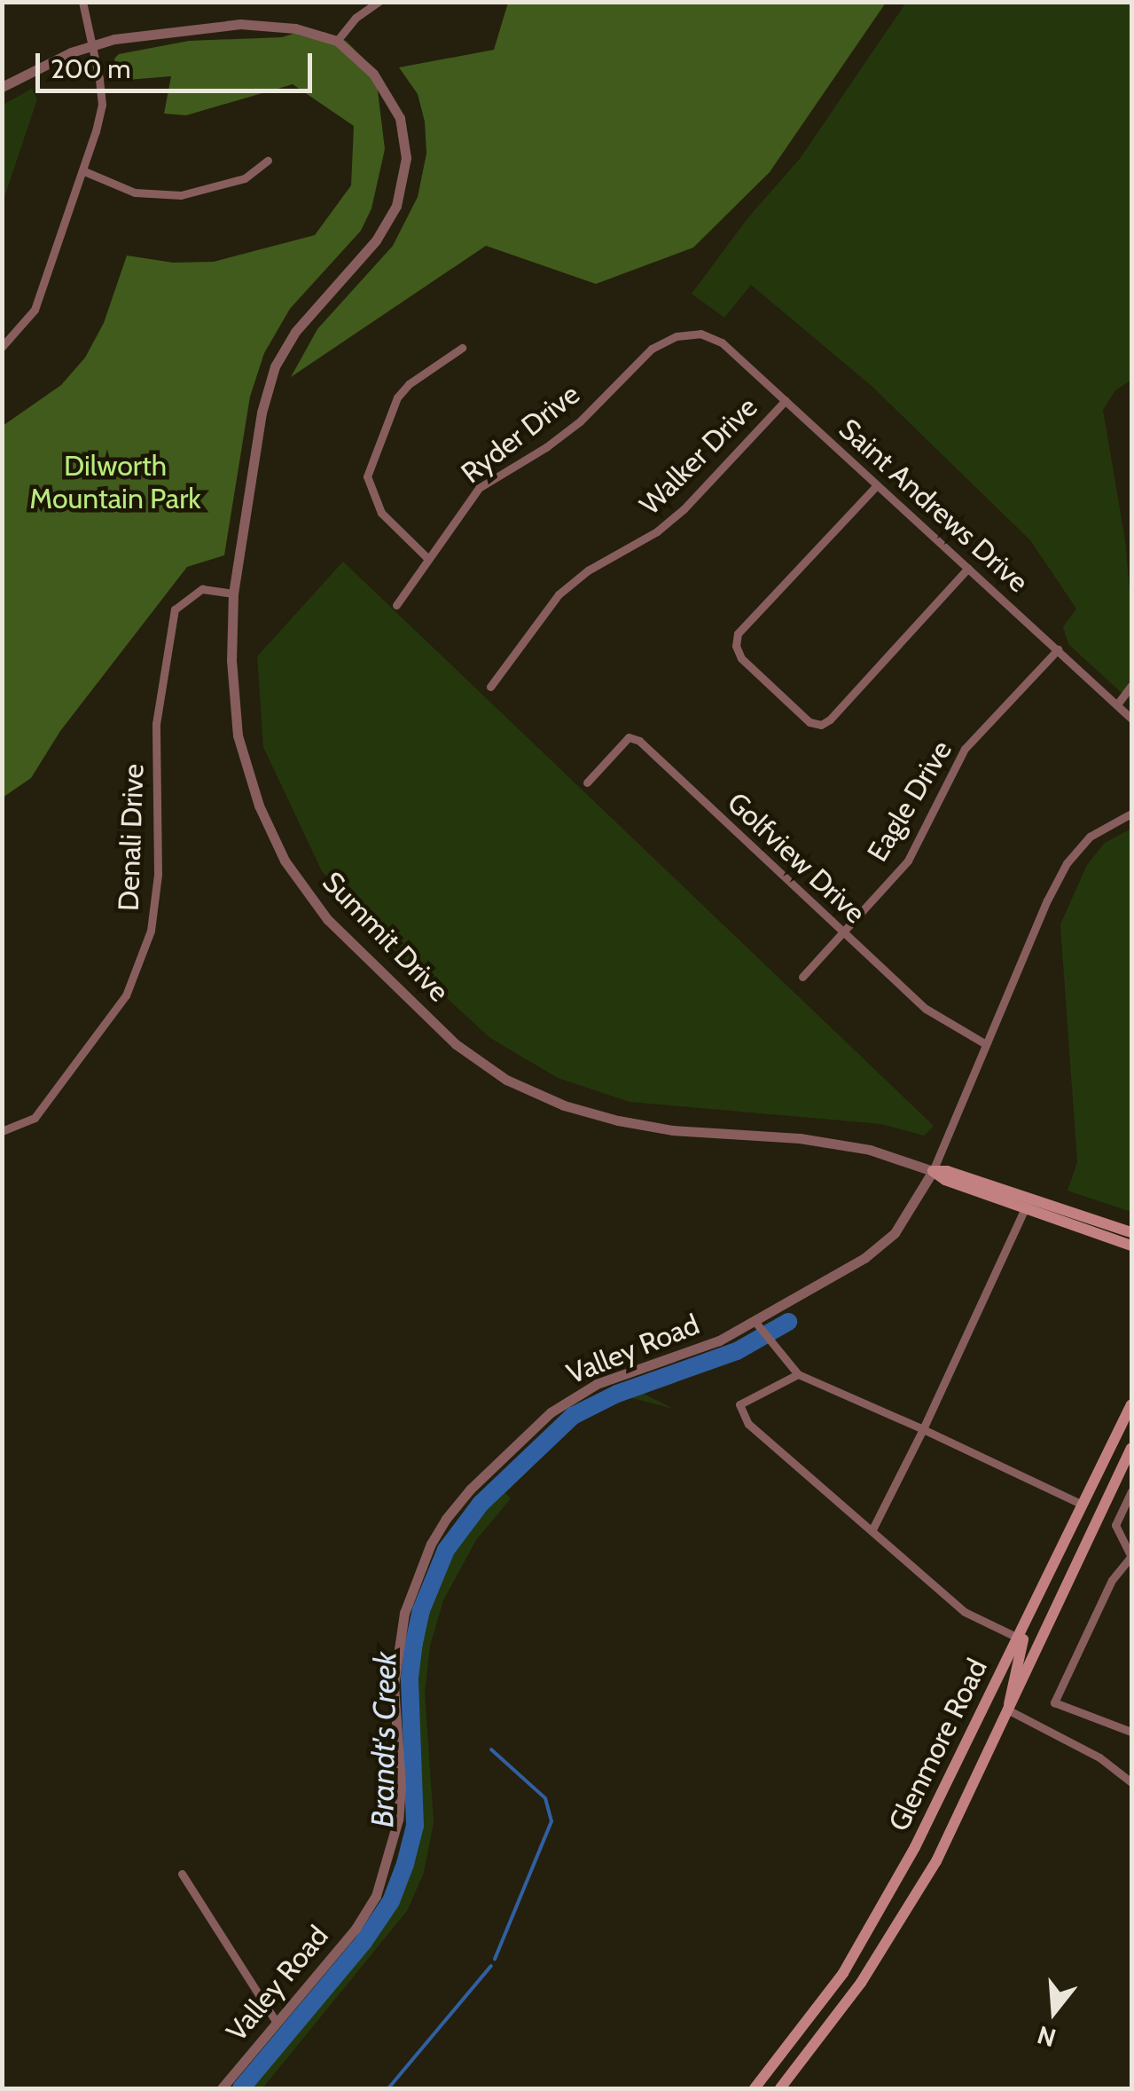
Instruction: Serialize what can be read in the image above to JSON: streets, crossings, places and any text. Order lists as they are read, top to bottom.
{
  "streets": {
    "main road": ["Summit Drive", "Glenmore Road"],
    "street": [
      "Ryder Drive",
      "Walker Drive",
      "Saint Andrews Drive",
      "Eagle Drive",
      "Denali Drive",
      "Golfview Drive",
      "Valley Road"
    ]
  },
  "crossings": [
    ["Ryder Drive", "Saint Andrews Drive"],
    ["Walker Drive", "Saint Andrews Drive"],
    ["Saint Andrews Drive", "Eagle Drive"],
    ["Eagle Drive", "Golfview Drive"],
    ["Denali Drive", "Summit Drive"],
    ["Golfview Drive", "Valley Road"],
    ["Summit Drive", "Valley Road"]
  ],
  "water": ["Brandt's Creek"],
  "parks": ["Dilworth Mountain Park"],
  "scale_bar": "200 m",
  "north": "bottom"
}
